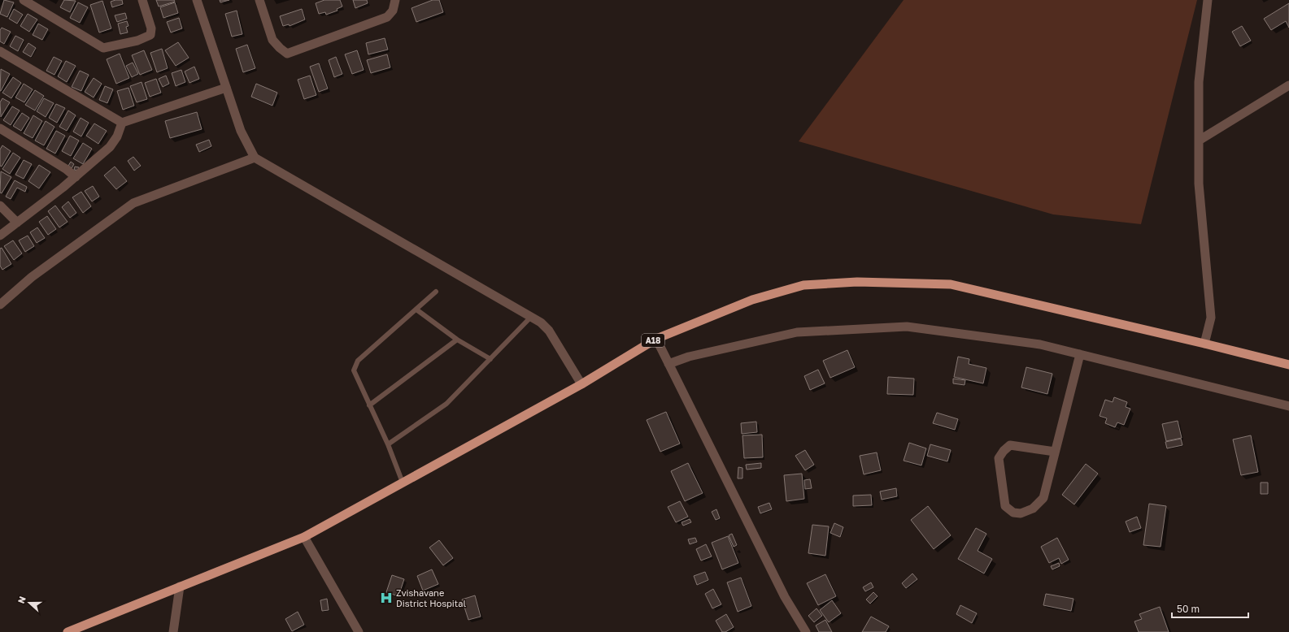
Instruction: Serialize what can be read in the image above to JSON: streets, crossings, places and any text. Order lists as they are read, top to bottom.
{
  "streets": {
    "highway": ["A18"]
  },
  "places": {
    "hospital": ["Zvishavane District Hospital"]
  },
  "scale_bar": "50 m",
  "north": "left"
}
